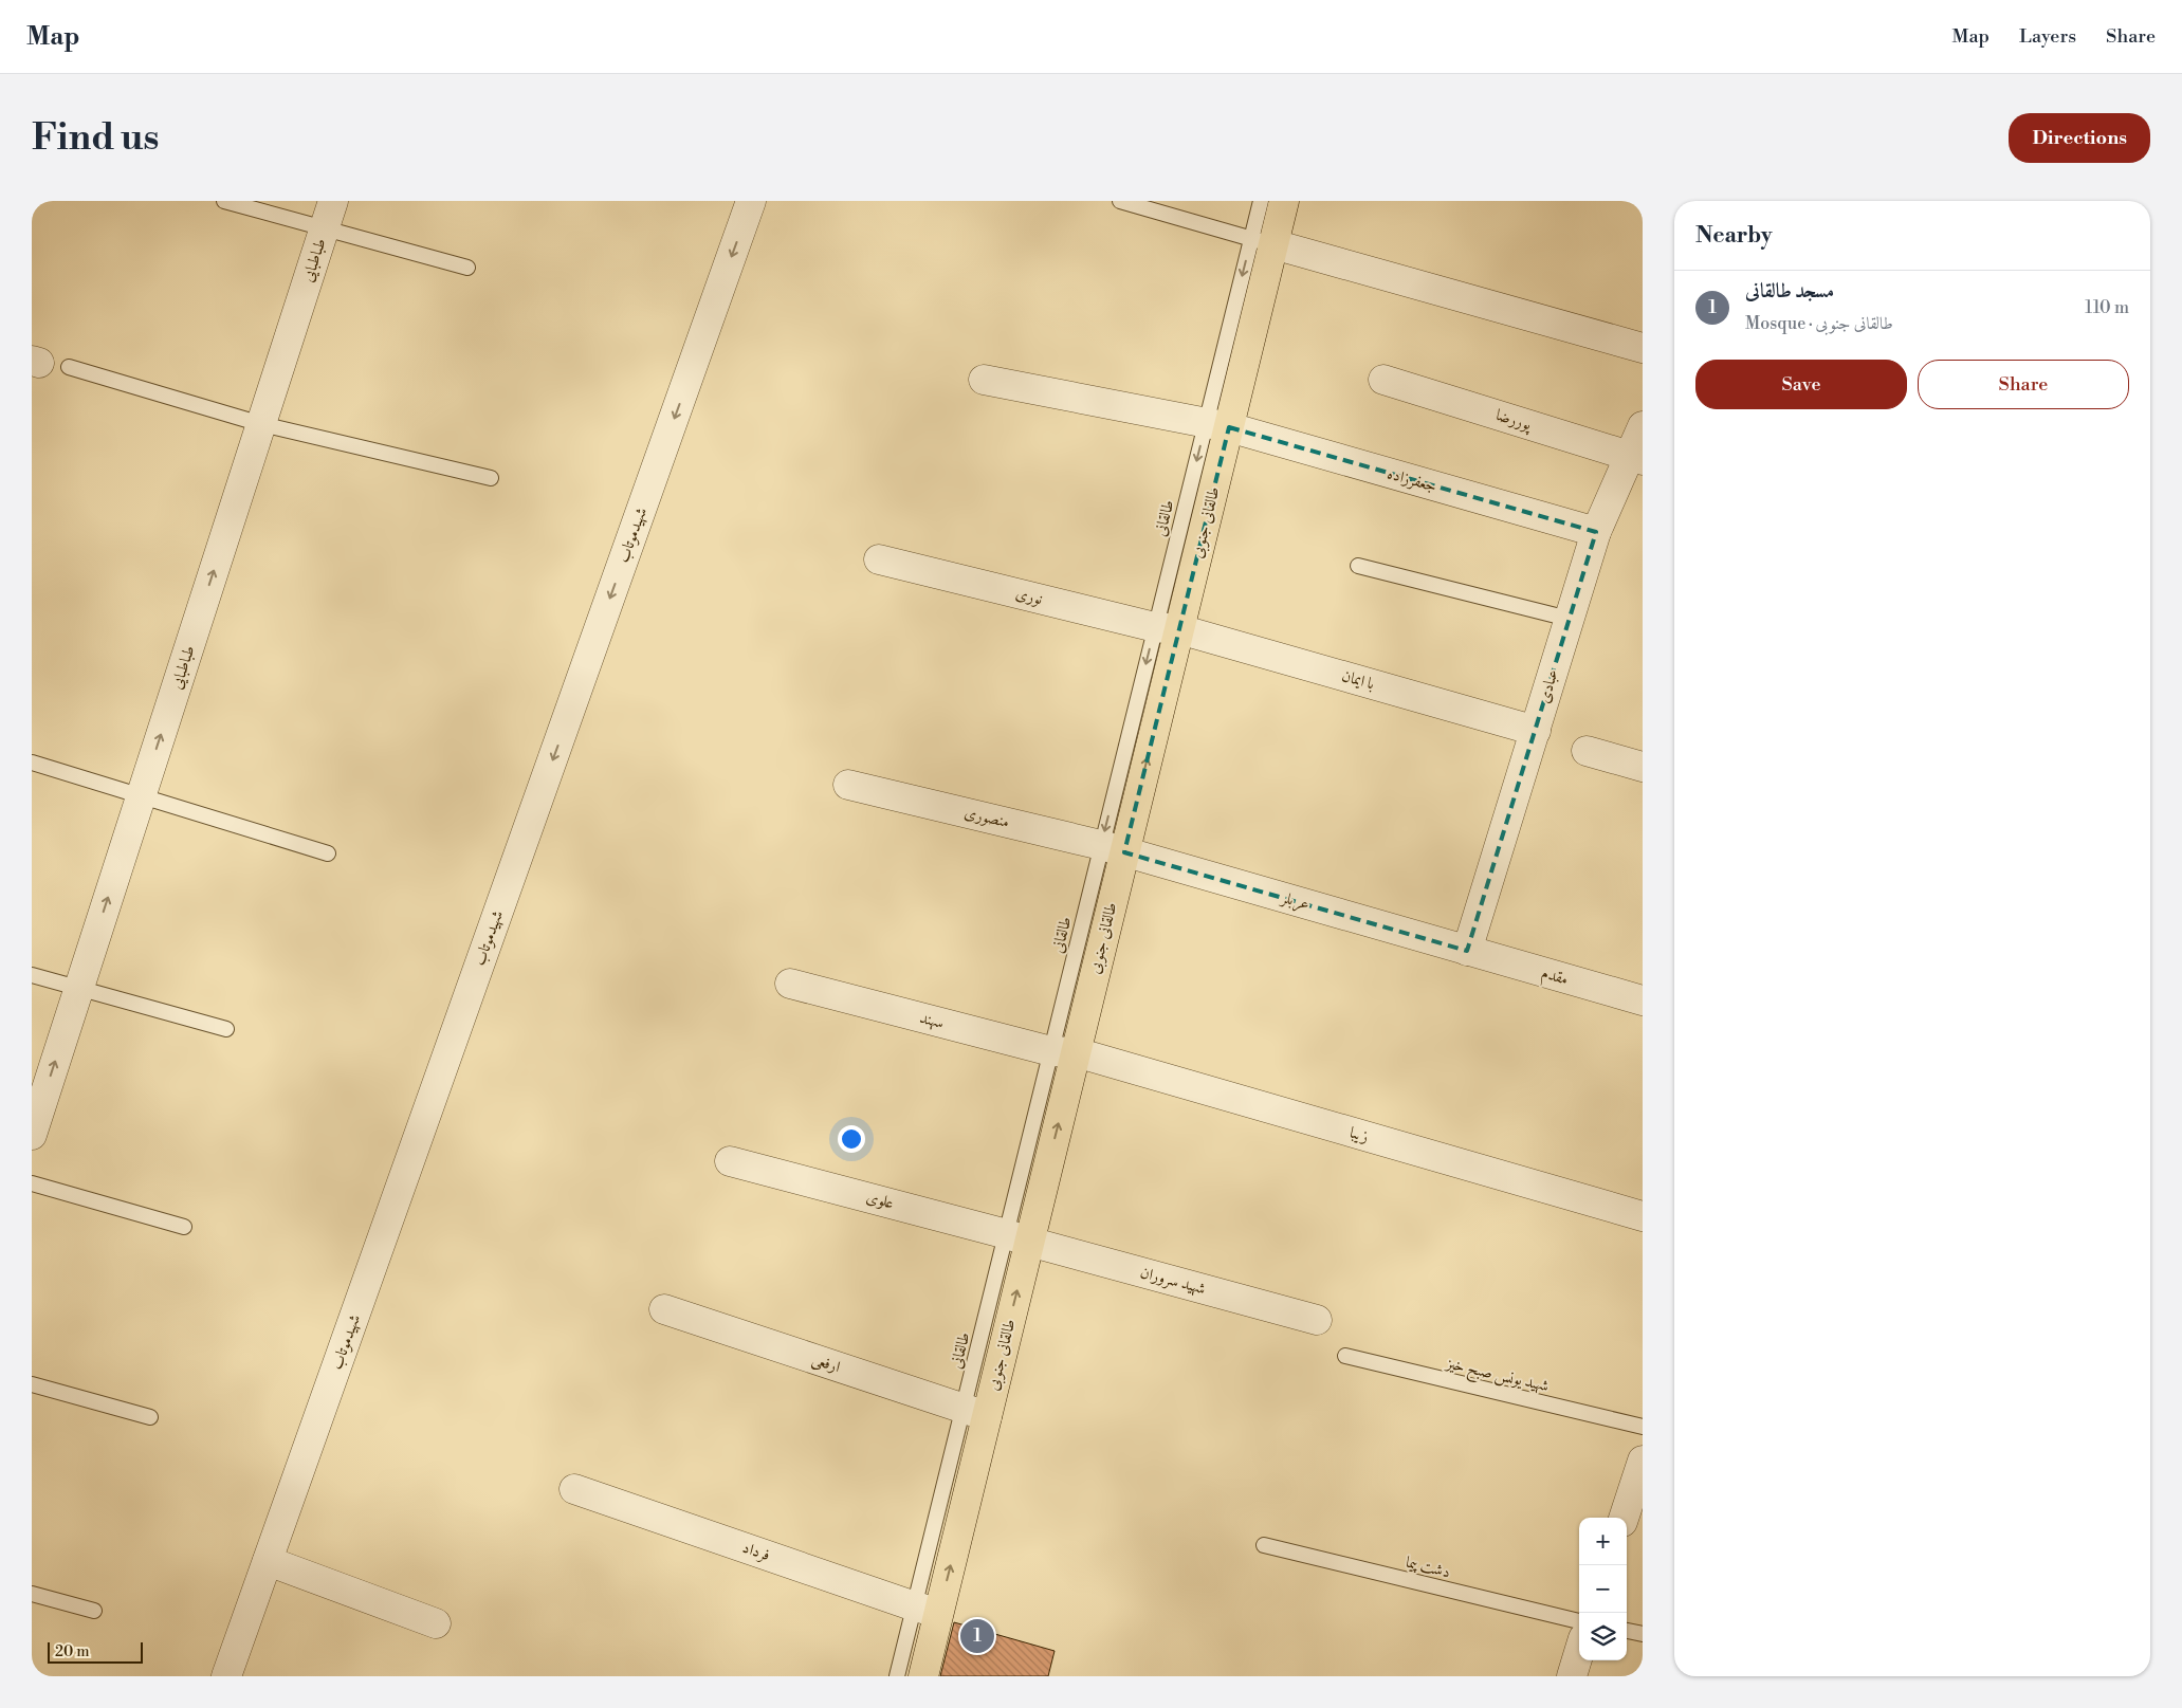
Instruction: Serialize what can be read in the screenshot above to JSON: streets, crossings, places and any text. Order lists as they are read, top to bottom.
{
  "streets": {
    "main road": ["طالقانی جنوبی"],
    "street": [
      "طباطبایی",
      "پوررضا",
      "جعفرزاده",
      "شهیدموتاب",
      "نوری",
      "با ایمان",
      "عبادی",
      "منصوری",
      "عربلر",
      "مقدم",
      "سهند",
      "زیبا",
      "علوی",
      "شهید سروران",
      "ارفعی",
      "فرداد"
    ],
    "lane": ["شهید یونس صبح خیز", "دشت پیما"]
  },
  "crossings": [
    ["پوررضا", "عبادی"],
    ["جعفرزاده", "طالقانی جنوبی"],
    ["جعفرزاده", "عبادی"],
    ["طالقانی جنوبی", "نوری"],
    ["طالقانی جنوبی", "با ایمان"],
    ["طالقانی جنوبی", "منصوری"],
    ["طالقانی جنوبی", "عربلر"],
    ["طالقانی جنوبی", "سهند"],
    ["طالقانی جنوبی", "زیبا"],
    ["طالقانی جنوبی", "علوی"],
    ["طالقانی جنوبی", "شهید سروران"],
    ["طالقانی جنوبی", "ارفعی"],
    ["طالقانی جنوبی", "فرداد"],
    ["نوری", "با ایمان"],
    ["با ایمان", "عبادی"],
    ["عبادی", "عربلر"],
    ["عبادی", "مقدم"],
    ["منصوری", "عربلر"],
    ["عربلر", "مقدم"],
    ["سهند", "زیبا"],
    ["علوی", "شهید سروران"]
  ],
  "one_way": ["طباطبایی", "شهیدموتاب"],
  "scale_bar": "20 m",
  "page": {
    "header": "Map",
    "nav": ["Map", "Layers", "Share"],
    "buttons": [
      "Directions",
      ["Save", "Share"]
    ],
    "title": "Find us",
    "heading": "Nearby",
    "list": [
      {
        "mark": "1",
        "name": "مسجد طالقانی",
        "note": "Mosque · طالقانی جنوبی",
        "value": "110 m"
      }
    ],
    "map_buttons": ["+", "−"],
    "pins": "1",
    "scale": "20 m"
  }
}
